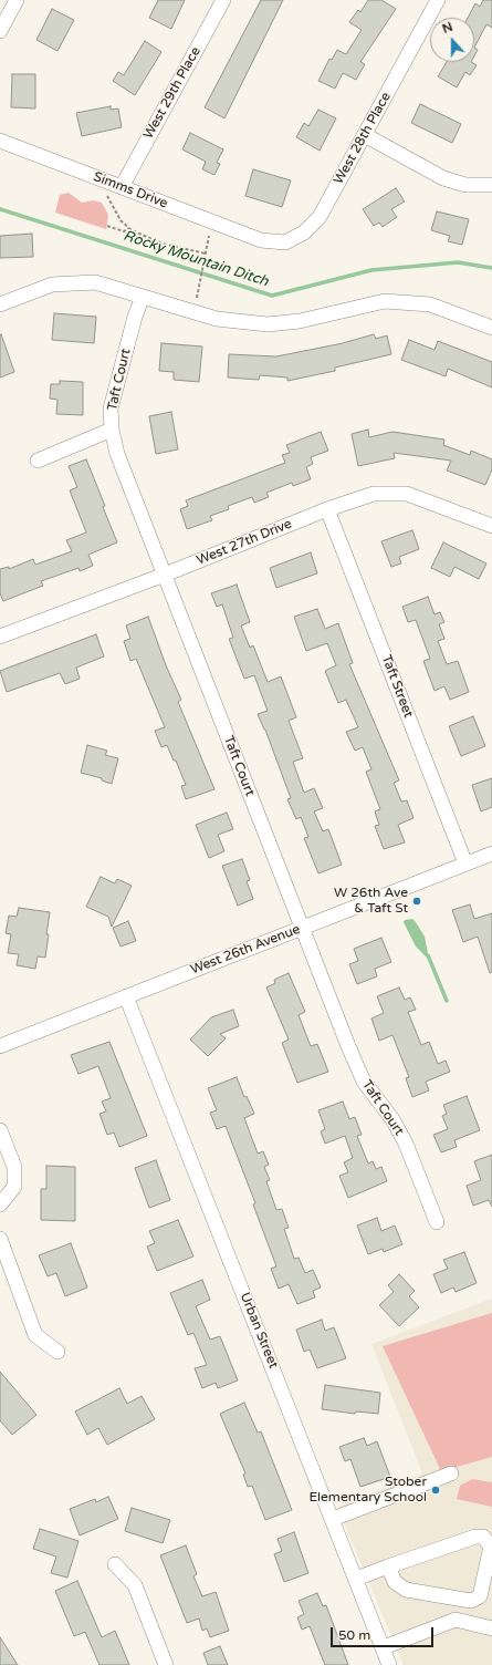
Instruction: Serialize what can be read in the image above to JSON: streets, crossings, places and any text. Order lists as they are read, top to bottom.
{
  "streets": {
    "street": [
      "West 29th Place",
      "West 28th Place",
      "Simms Drive",
      "Taft Court",
      "West 27th Drive",
      "Taft Street",
      "West 26th Avenue",
      "Urban Street"
    ]
  },
  "crossings": [
    ["West 29th Place", "Simms Drive"],
    ["West 28th Place", "Simms Drive"],
    ["Taft Court", "West 27th Drive"],
    ["Taft Court", "West 26th Avenue"],
    ["West 27th Drive", "Taft Street"],
    ["Taft Street", "West 26th Avenue"],
    ["West 26th Avenue", "Urban Street"]
  ],
  "water": ["Rocky Mountain Ditch"],
  "places": ["W 26th Ave & Taft St", "Stober Elementary School"],
  "scale_bar": "50 m",
  "north": "top"
}
